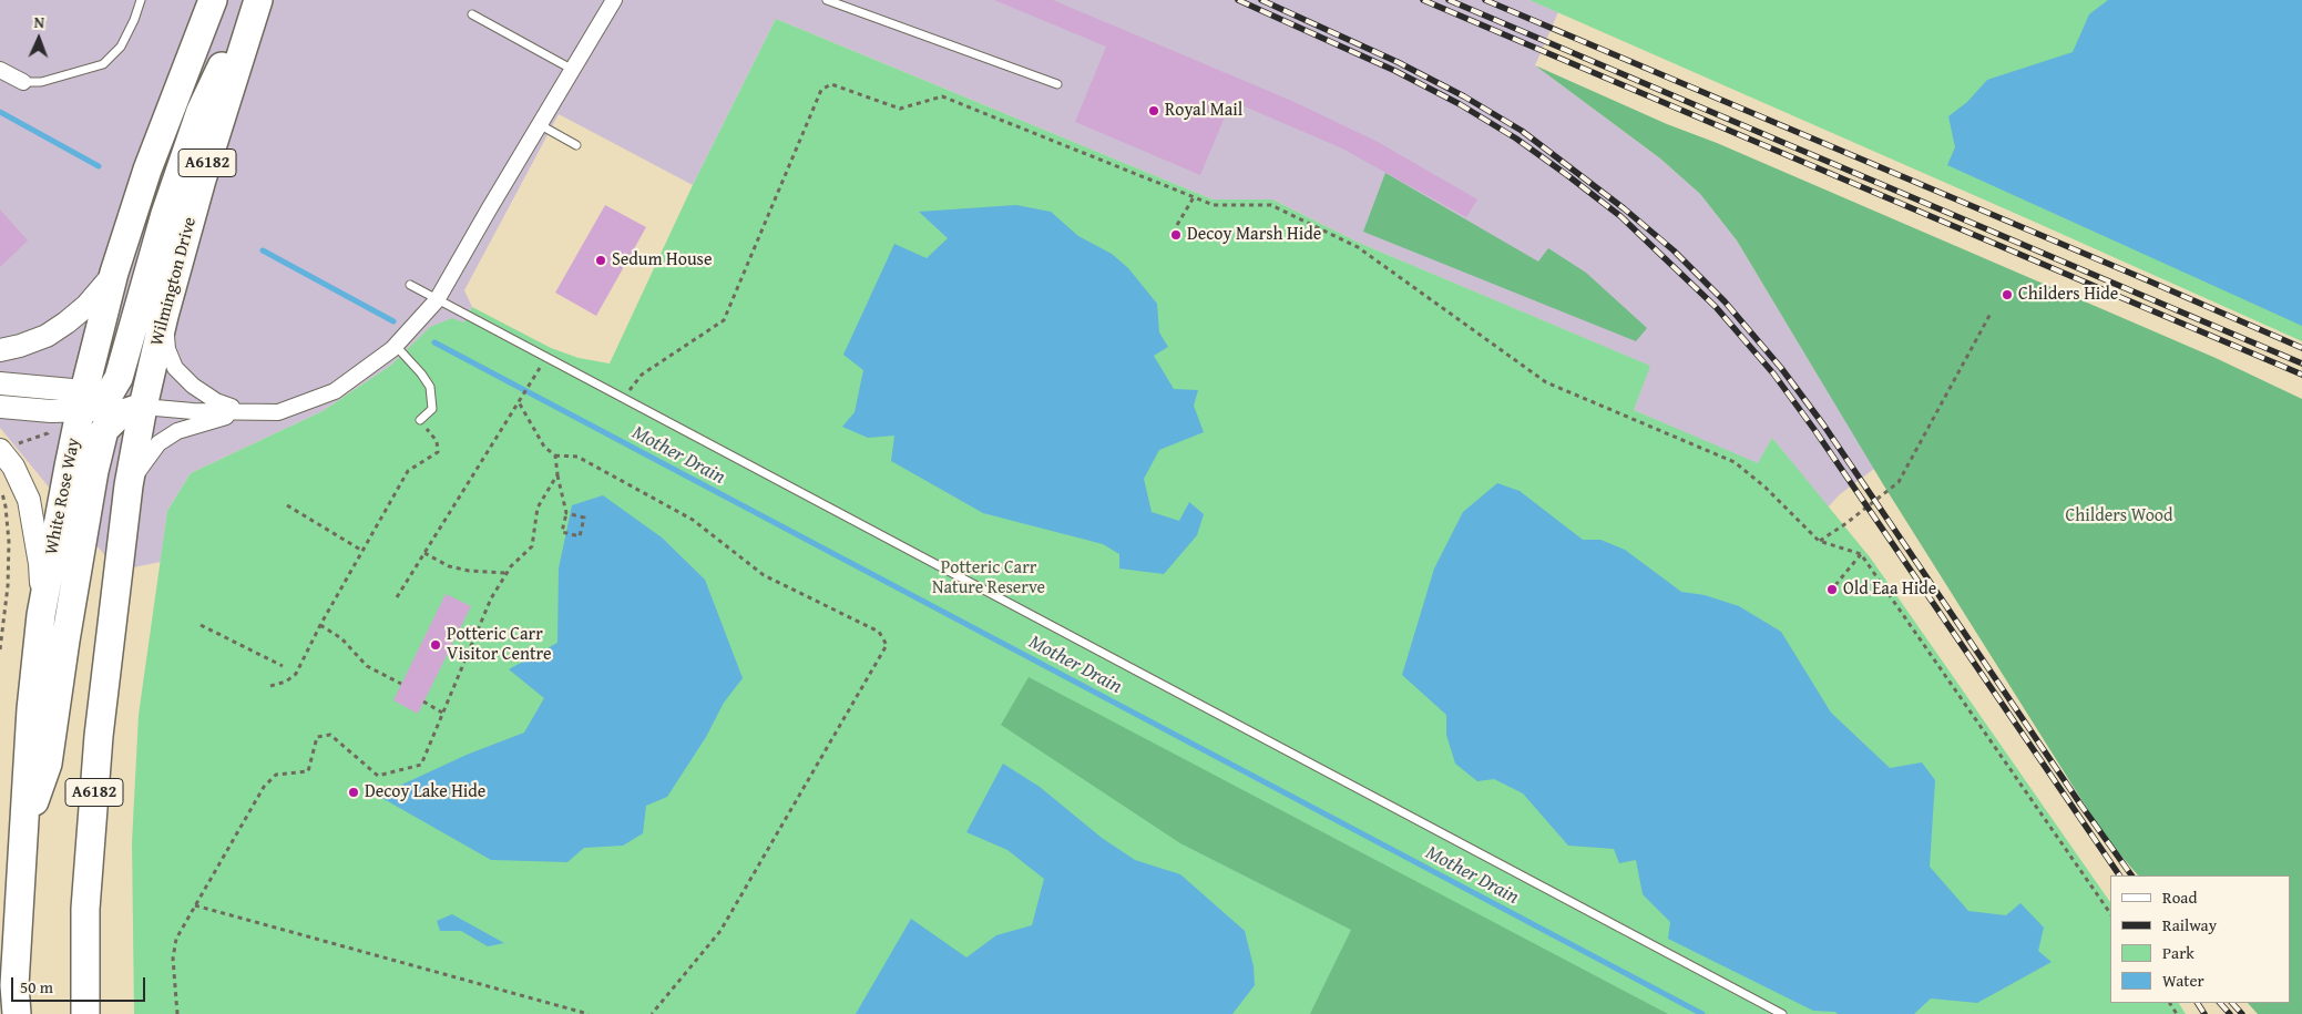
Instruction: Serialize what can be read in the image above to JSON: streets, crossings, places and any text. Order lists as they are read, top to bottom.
{
  "streets": {
    "highway": ["A6182", "Wilmington Drive", "White Rose Way"]
  },
  "water": ["Mother Drain"],
  "parks": ["Childers Wood", "Potteric Carr Nature Reserve"],
  "places": [
    "Royal Mail",
    "Decoy Marsh Hide",
    "Sedum House",
    "Childers Hide",
    "Old Eaa Hide",
    "Potteric Carr Visitor Centre",
    "Decoy Lake Hide"
  ],
  "legend": [
    "Road",
    "Railway",
    "Park",
    "Water"
  ],
  "scale_bar": "50 m",
  "north": "top"
}
